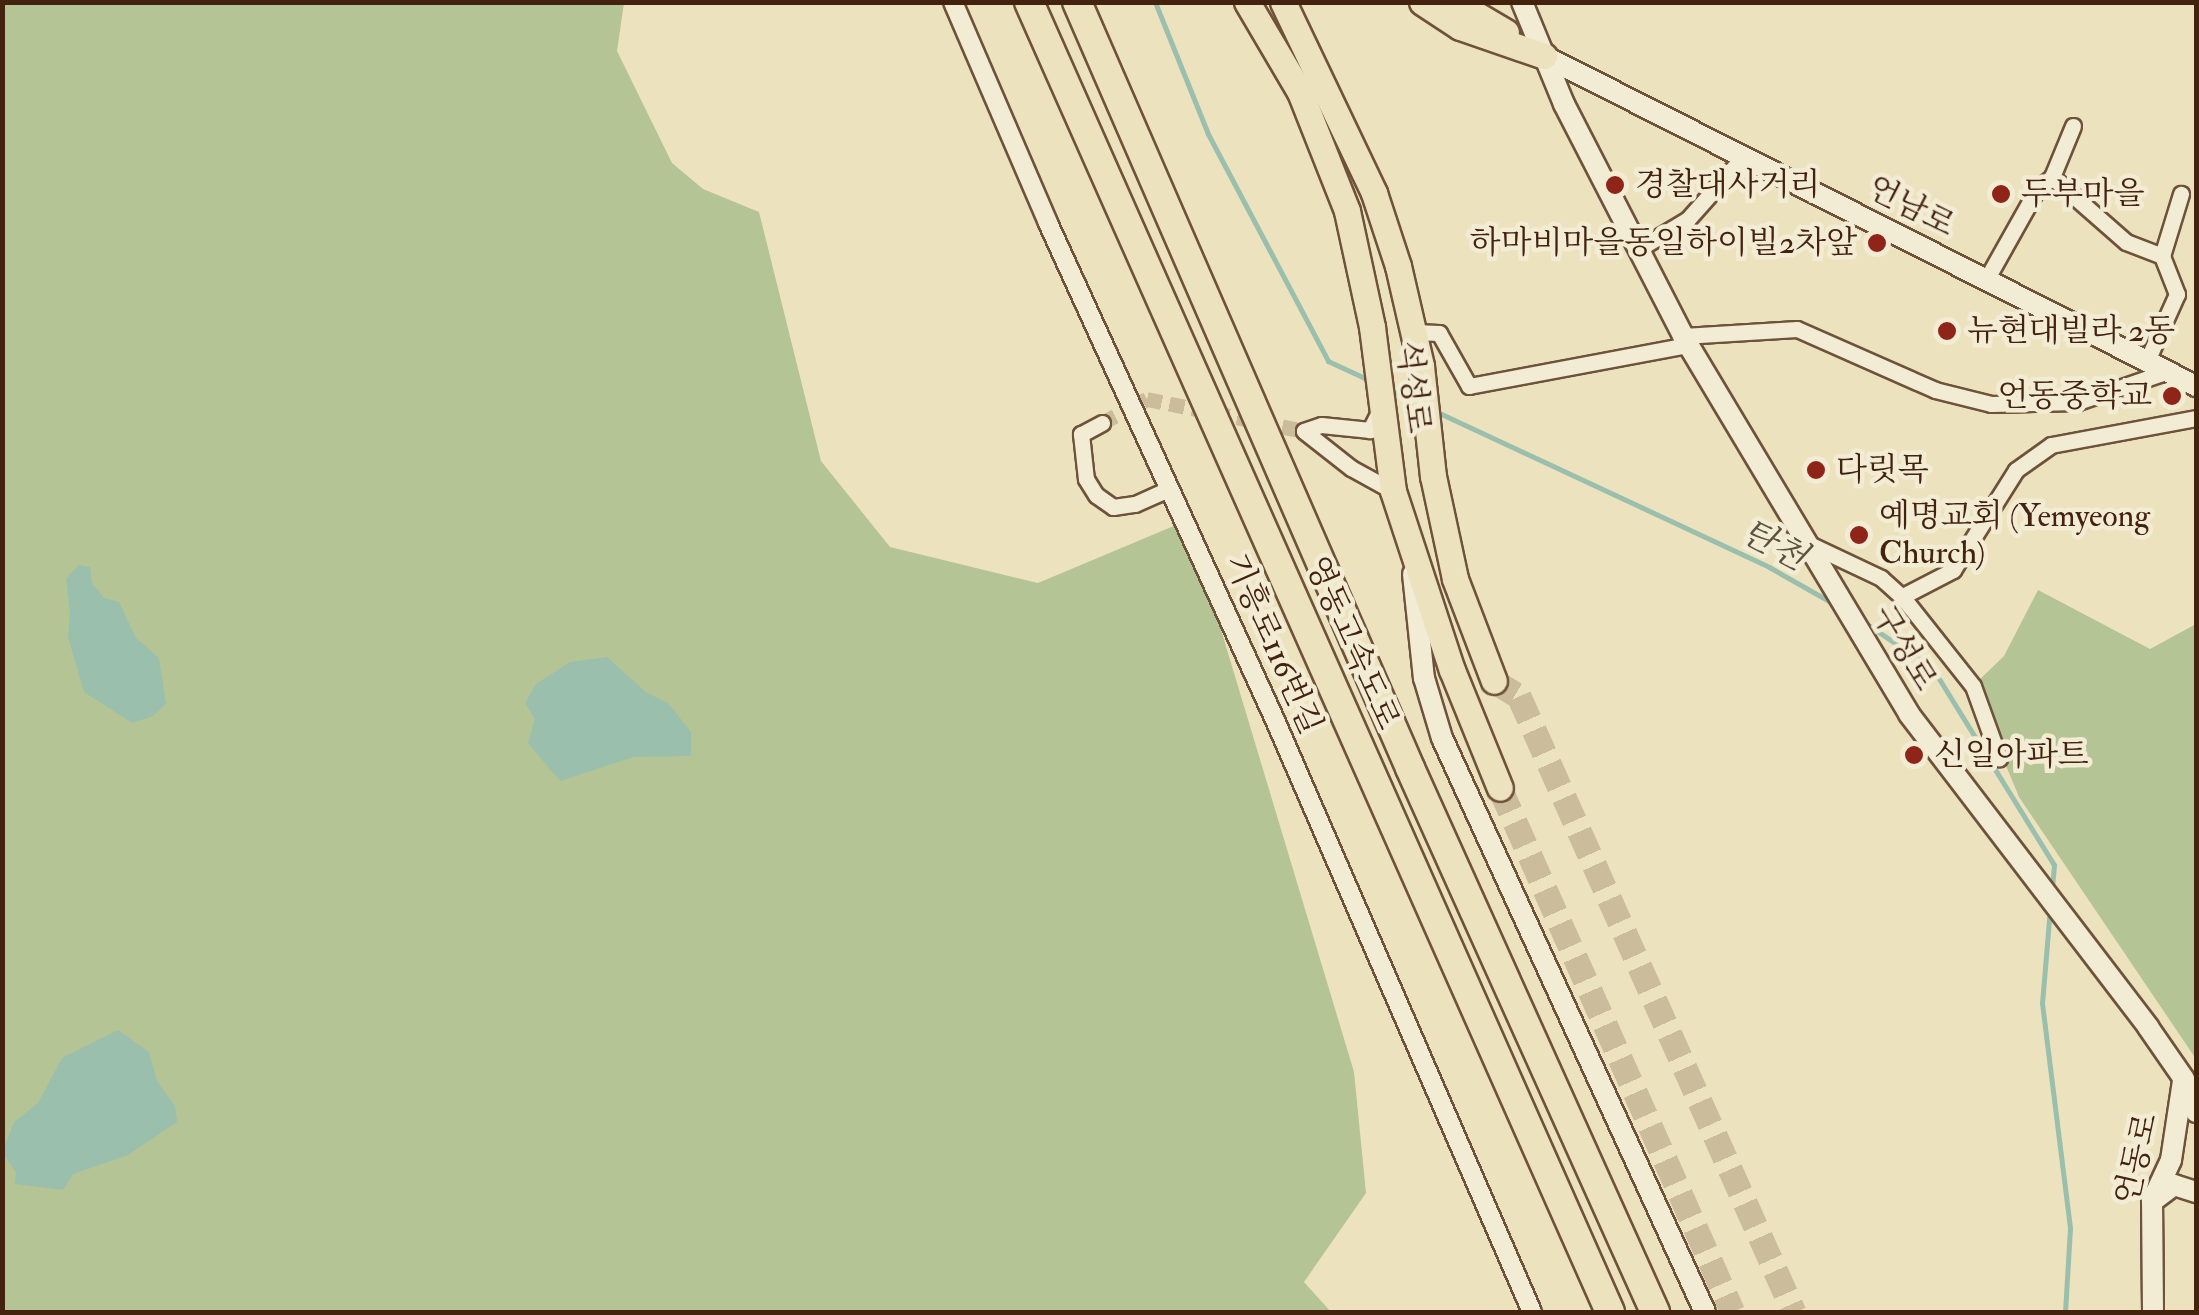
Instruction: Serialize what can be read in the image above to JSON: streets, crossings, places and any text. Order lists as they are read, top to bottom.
{
  "streets": {
    "highway": ["석성로", "영동고속도로"],
    "main road": ["언남로", "구성로", "언동로"],
    "street": ["기흥로116번길"]
  },
  "crossings": [
    ["언남로", "구성로"],
    ["구성로", "언동로"]
  ],
  "water": ["탄천"],
  "places": [
    "경찰대사거리",
    "두부마을",
    "하마비마을동일하이빌2차앞",
    "뉴현대빌라 2동",
    "언동중학교",
    "다릿목",
    "예명교회 (Yemyeong Church)",
    "신일아파트"
  ]
}
